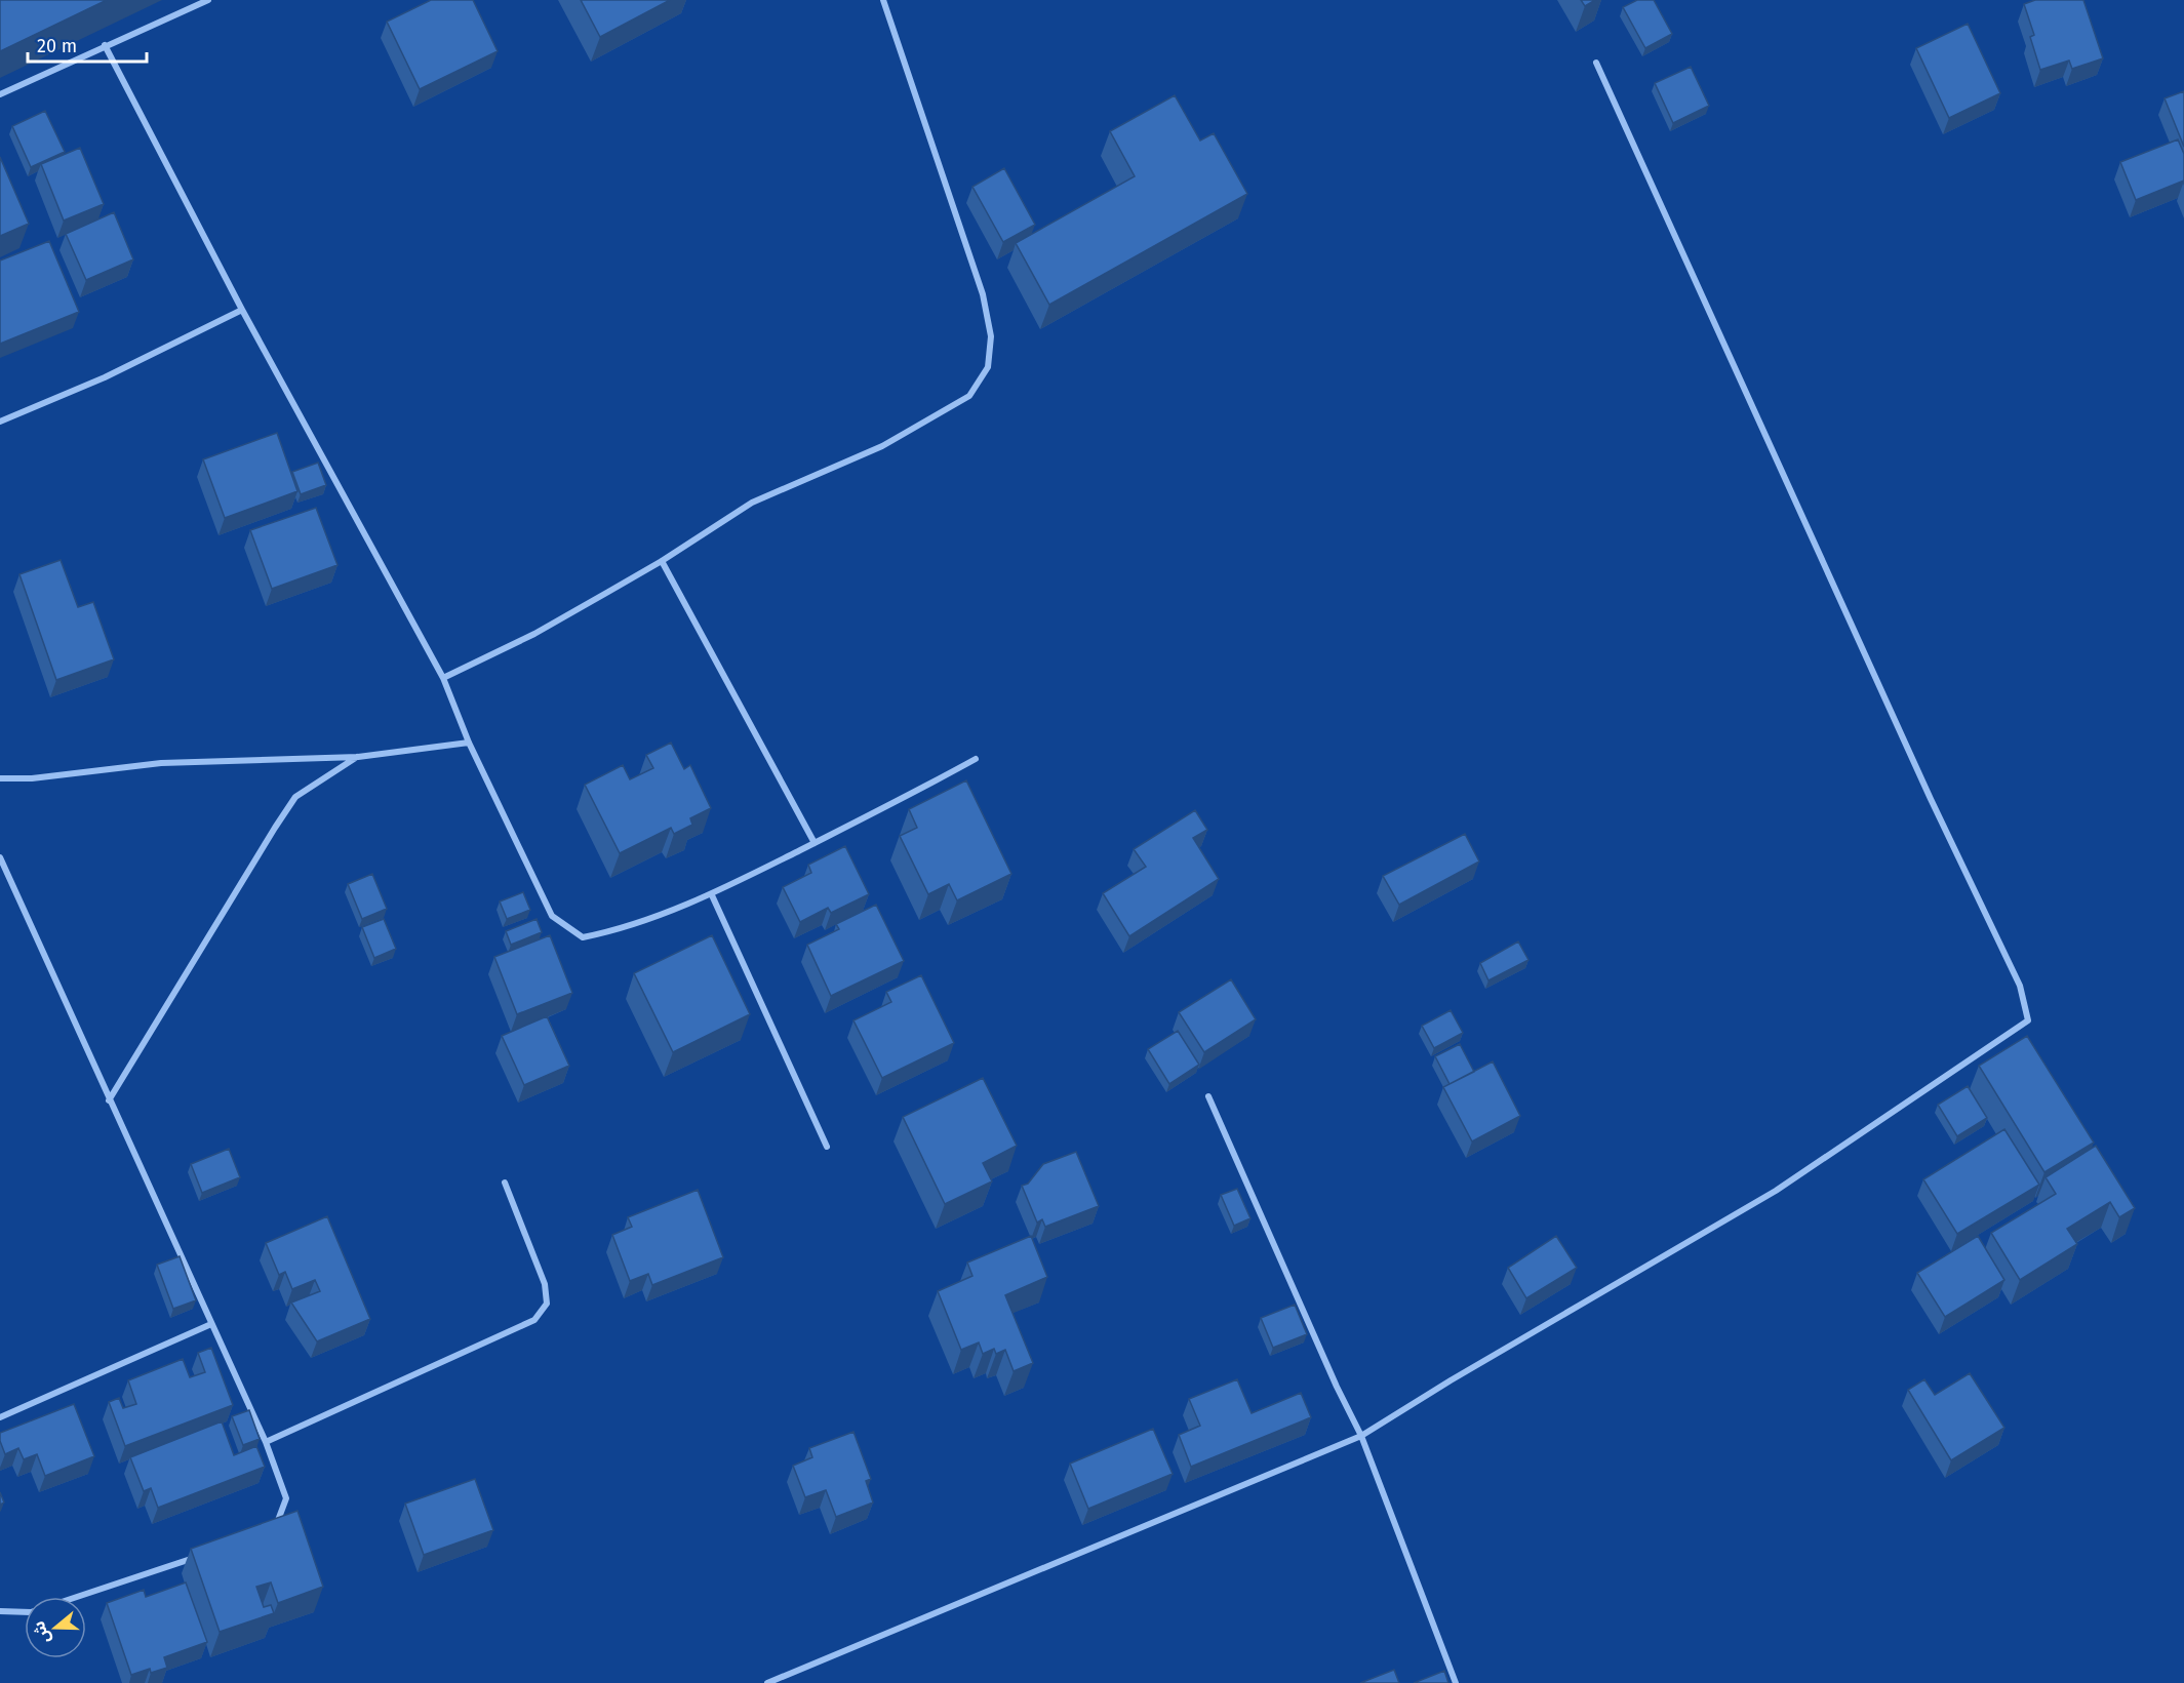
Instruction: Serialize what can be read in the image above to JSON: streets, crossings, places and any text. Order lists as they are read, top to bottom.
{
  "scale_bar": "20 m",
  "north": "left"
}
